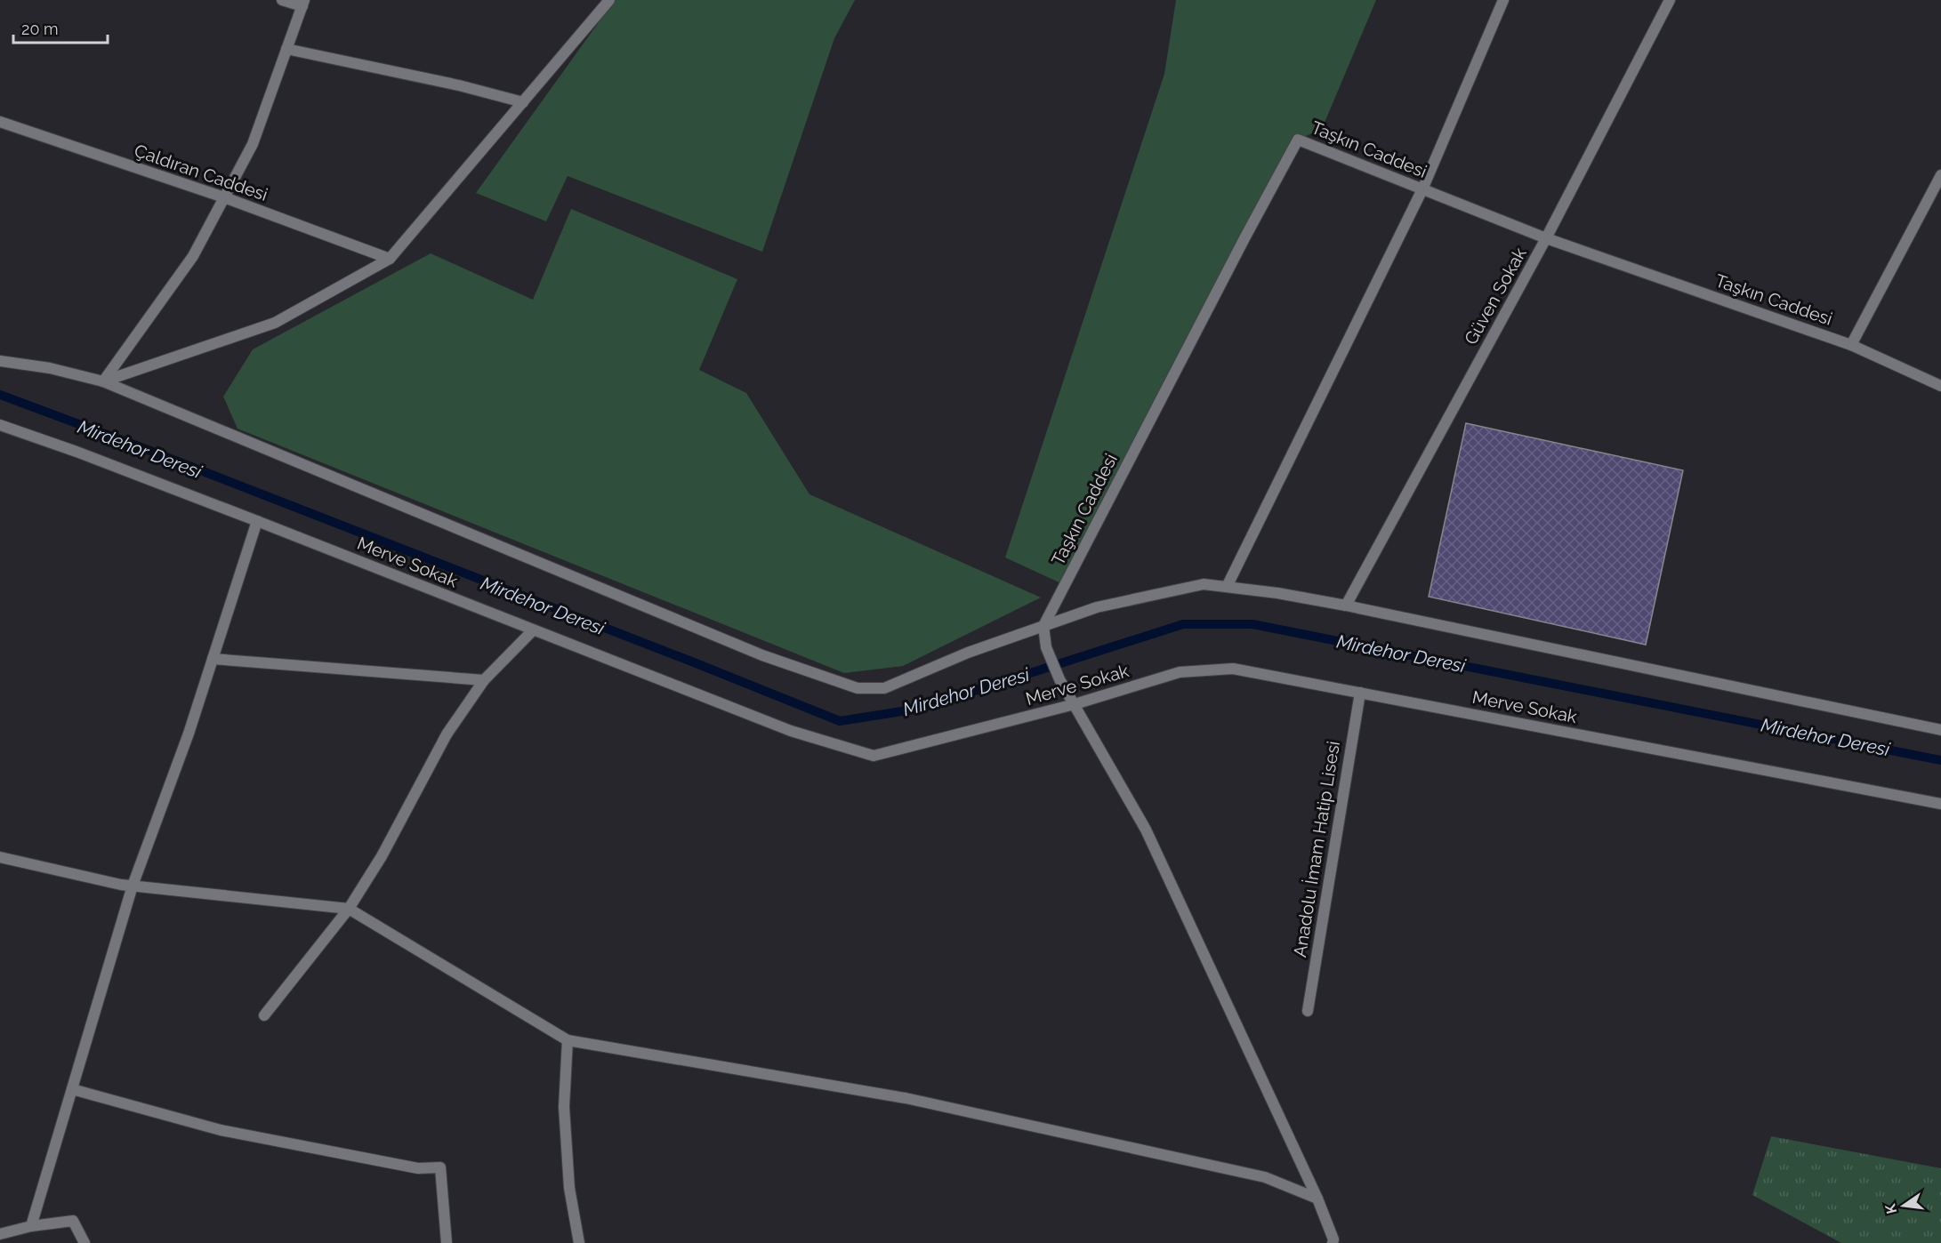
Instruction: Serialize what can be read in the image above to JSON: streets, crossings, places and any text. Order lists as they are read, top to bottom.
{
  "streets": {
    "street": [
      "Taşkın Caddesi",
      "Çaldıran Caddesi",
      "Güven Sokak",
      "Merve Sokak",
      "Anadolu İmam Hatip Lisesi"
    ]
  },
  "crossings": [
    ["Taşkın Caddesi", "Güven Sokak"],
    ["Merve Sokak", "Anadolu İmam Hatip Lisesi"]
  ],
  "water": ["Mirdehor Deresi"],
  "scale_bar": "20 m",
  "north": "left"
}
